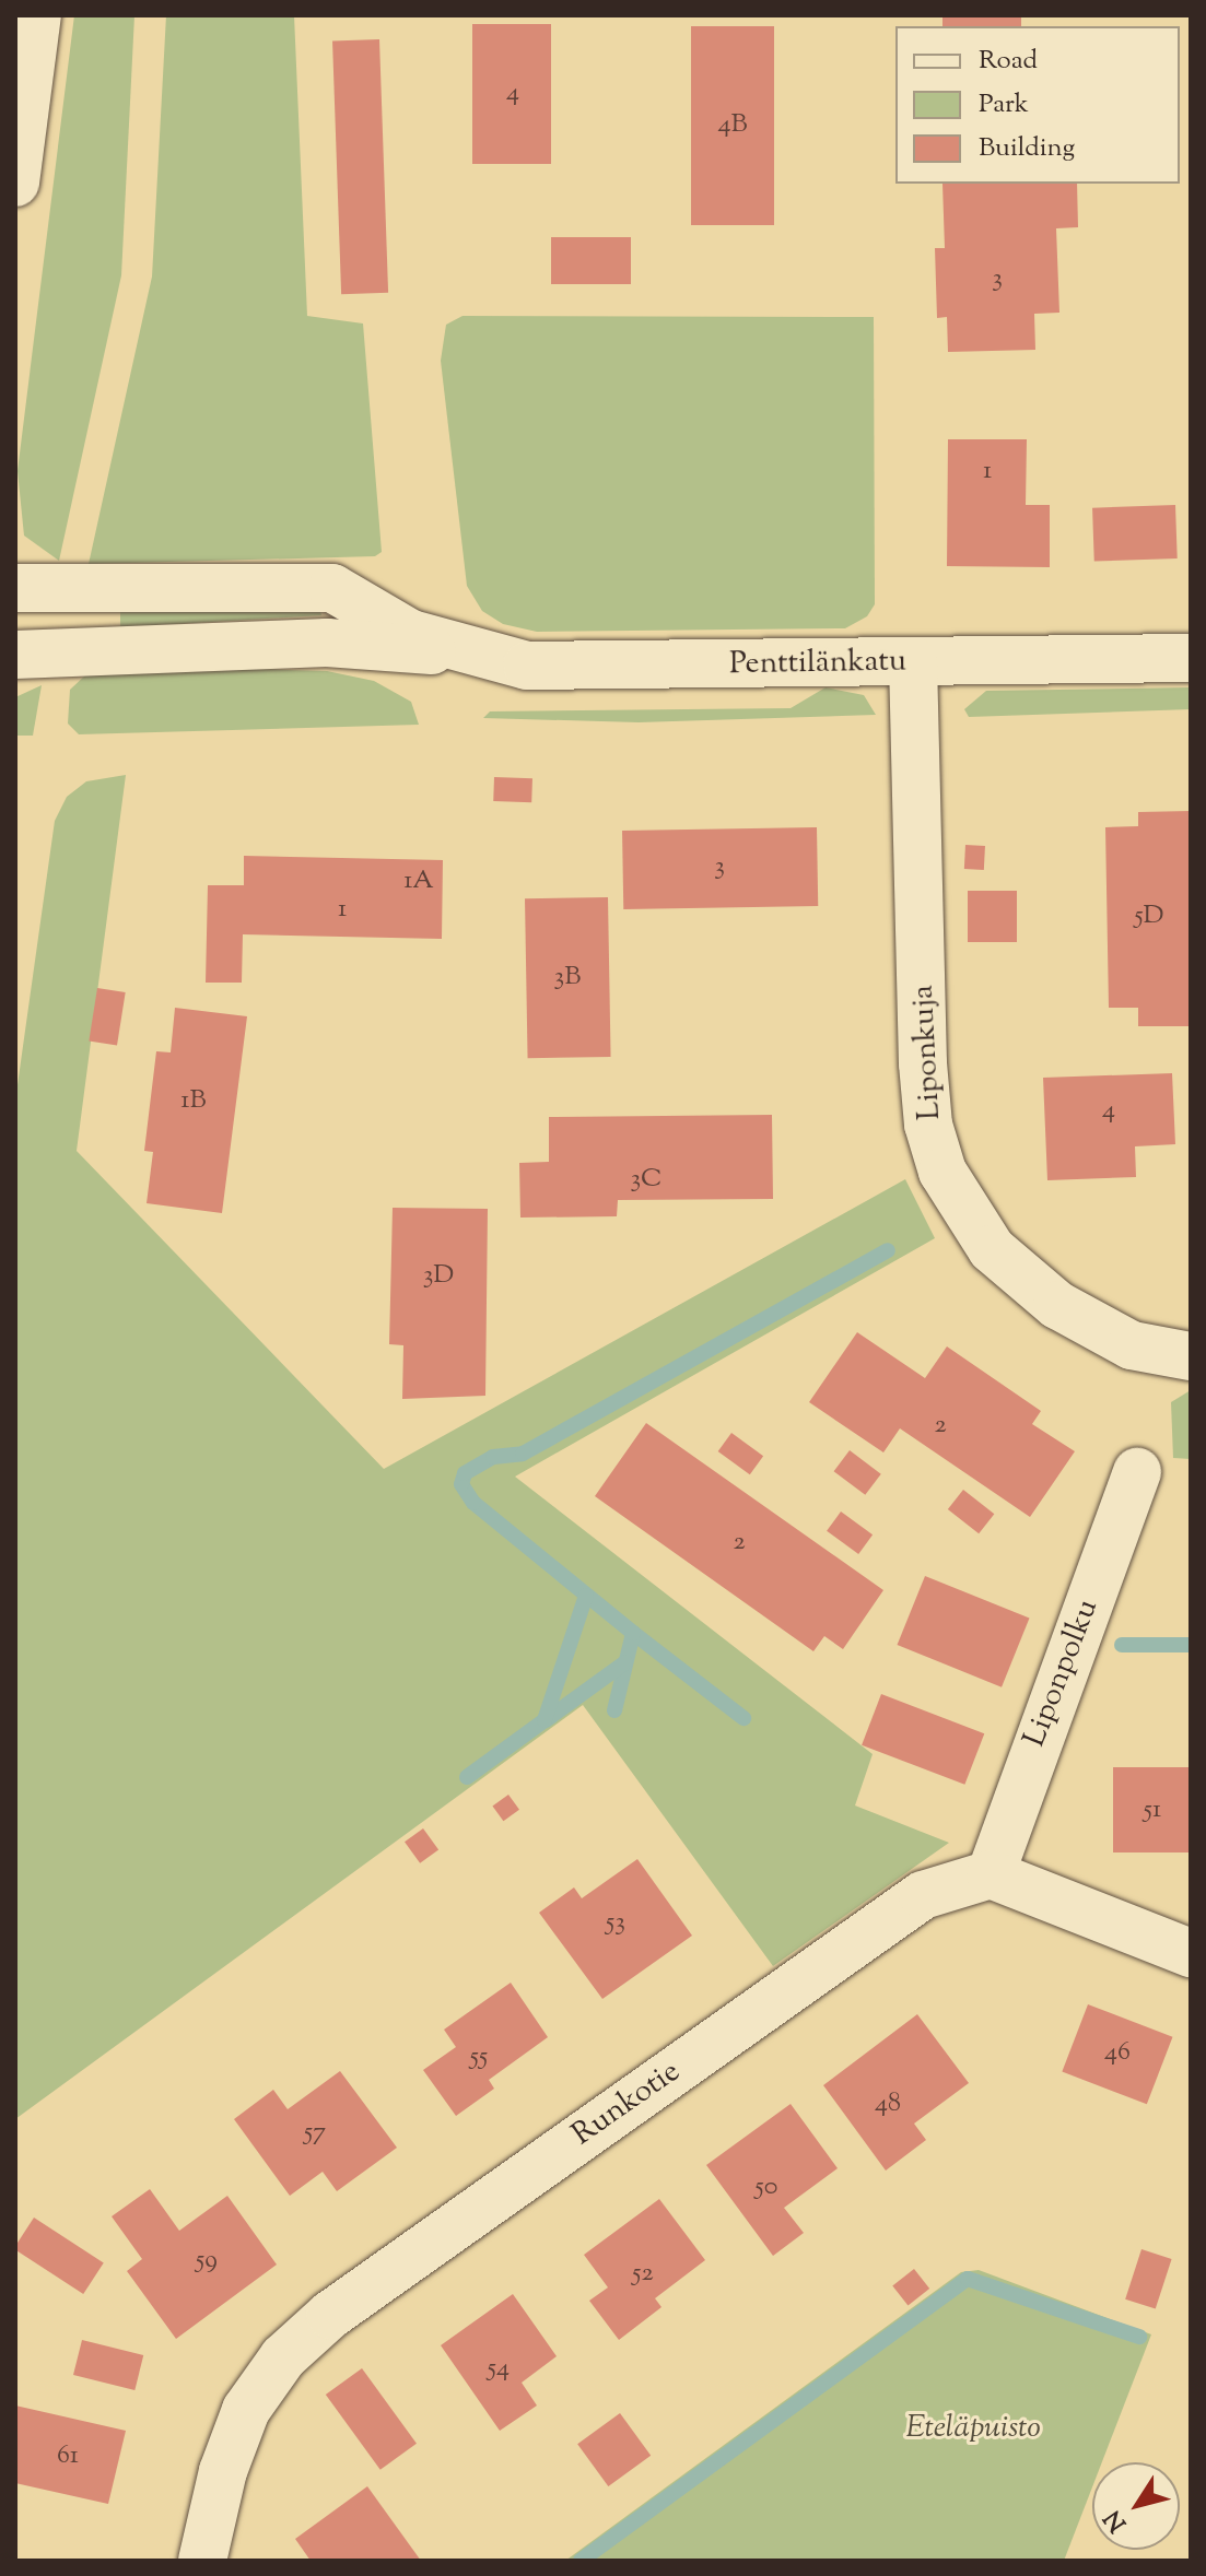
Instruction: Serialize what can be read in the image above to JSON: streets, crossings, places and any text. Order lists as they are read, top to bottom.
{
  "streets": {
    "street": [
      "Penttilänkatu",
      "Liponkuja",
      "Liponpolku",
      "Runkotie"
    ]
  },
  "crossings": [
    ["Penttilänkatu", "Liponkuja"],
    ["Liponpolku", "Runkotie"]
  ],
  "parks": ["Eteläpuisto"],
  "house_numbers": [
    "4",
    "4B",
    "3",
    "1",
    "3",
    "1A",
    "1",
    "5D",
    "3B",
    "1B",
    "4",
    "3C",
    "3D",
    "2",
    "2",
    "51",
    "53",
    "46",
    "55",
    "48",
    "57",
    "50",
    "59",
    "52",
    "54",
    "61"
  ],
  "legend": ["Road", "Park", "Building"],
  "north": "bottom left"
}
